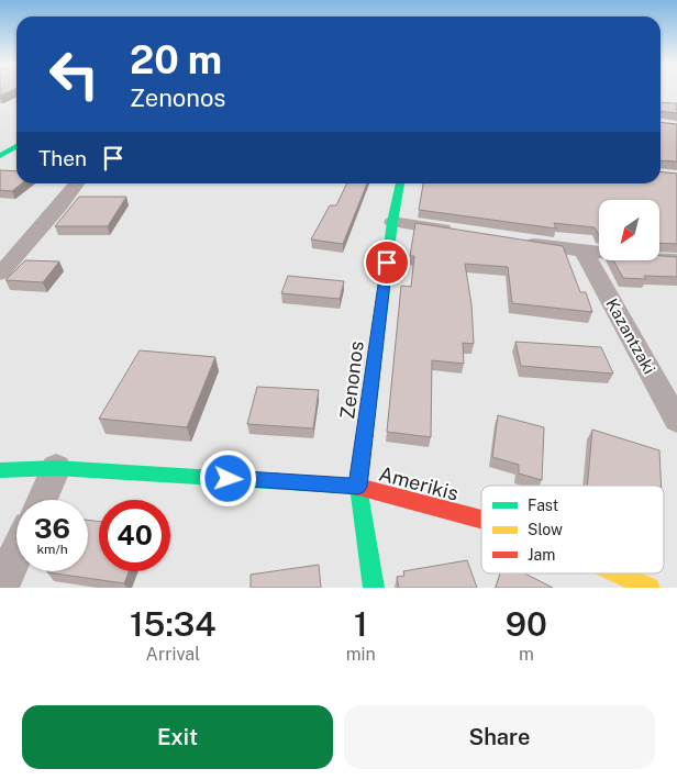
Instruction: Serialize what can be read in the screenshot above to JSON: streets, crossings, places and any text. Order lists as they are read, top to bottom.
{
  "streets": {
    "street": ["Kazantzaki", "Zenonos", "Amerikis"]
  },
  "crossings": [
    ["Zenonos", "Amerikis"]
  ],
  "legend": ["Fast", "Slow", "Jam"],
  "north": "bottom left",
  "page": {
    "turn": ["20 m", "Zenonos"],
    "then": "Then",
    "speed": "36 km/h",
    "limit": "40",
    "eta": [
      "15:34",
      "Arrival",
      "1",
      "min",
      "90",
      "m"
    ],
    "buttons": ["Exit", "Share"]
  }
}
